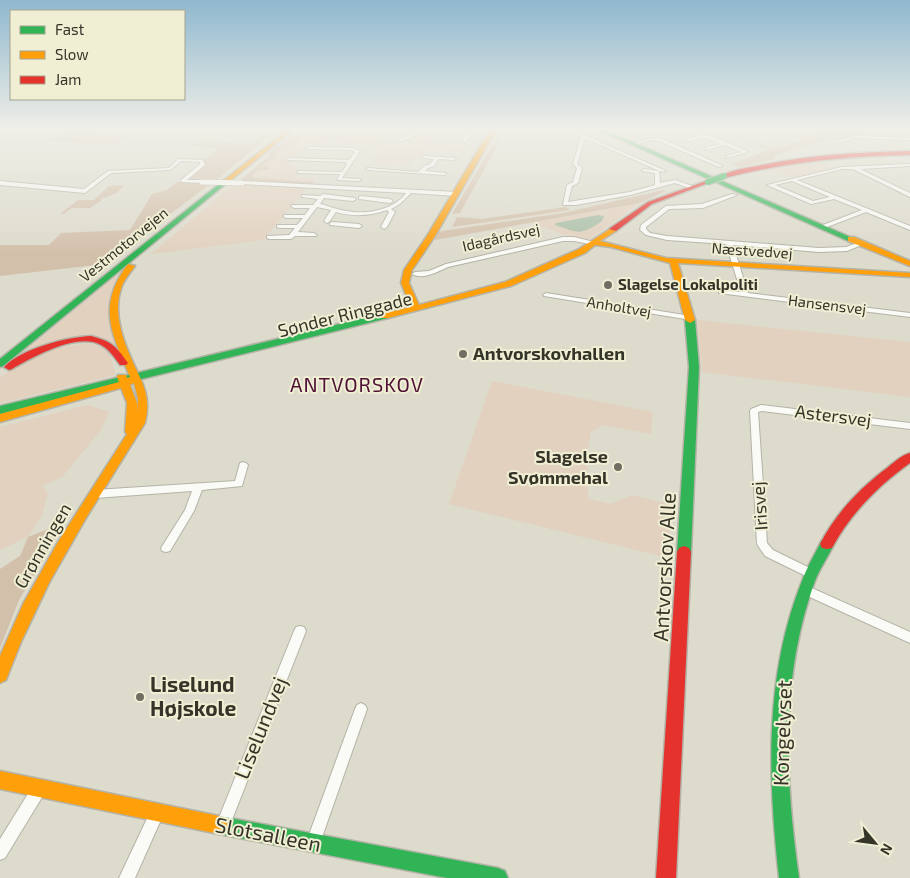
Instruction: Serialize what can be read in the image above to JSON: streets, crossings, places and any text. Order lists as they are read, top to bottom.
{
  "streets": {
    "main road": [
      "Vestmotorvejen",
      "Næstvedvej",
      "Sønder Ringgade",
      "Grønningen",
      "Antvorskov Alle",
      "Kongelyset",
      "Slotsalleen"
    ],
    "street": [
      "Idagårdsvej",
      "Hansensvej",
      "Anholtvej",
      "Astersvej",
      "Irisvej",
      "Liselundvej"
    ]
  },
  "crossings": [
    ["Idagårdsvej", "Næstvedvej"],
    ["Idagårdsvej", "Sønder Ringgade"],
    ["Næstvedvej", "Sønder Ringgade"],
    ["Næstvedvej", "Antvorskov Alle"],
    ["Anholtvej", "Antvorskov Alle"],
    ["Sønder Ringgade", "Grønningen"],
    ["Astersvej", "Irisvej"],
    ["Irisvej", "Kongelyset"],
    ["Liselundvej", "Slotsalleen"]
  ],
  "districts": ["ANTVORSKOV"],
  "places": [
    "Slagelse Lokalpoliti",
    "Antvorskovhallen",
    "Slagelse Svømmehal",
    "Liselund Højskole"
  ],
  "legend": ["Fast", "Slow", "Jam"],
  "north": "bottom right"
}
